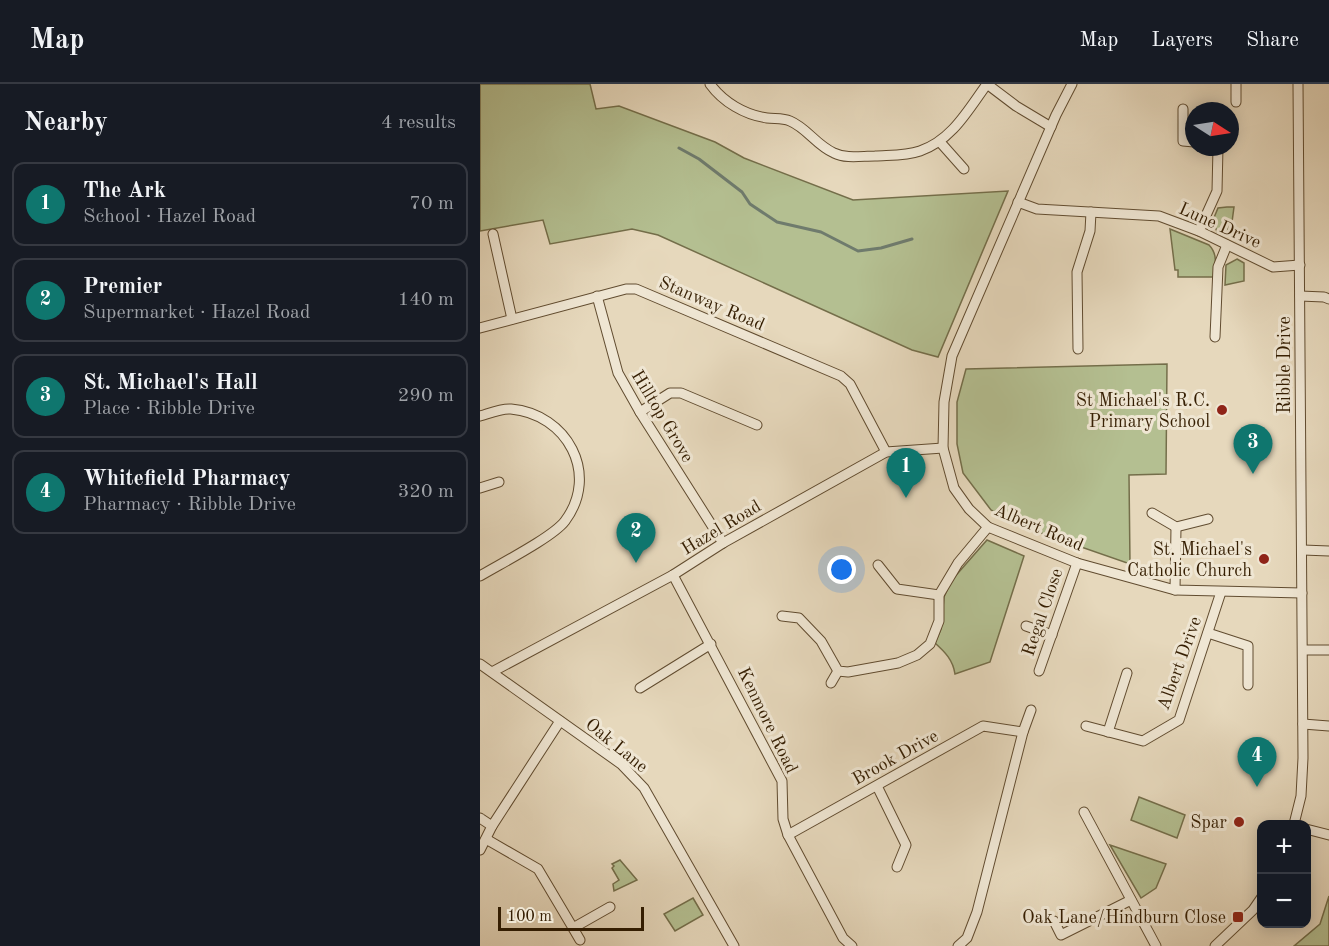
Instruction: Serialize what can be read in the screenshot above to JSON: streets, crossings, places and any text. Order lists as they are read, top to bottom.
{
  "streets": {
    "street": [
      "Lune Drive",
      "Stanway Road",
      "Ribble Drive",
      "Hilltop Grove",
      "Hazel Road",
      "Albert Road",
      "Regal Close",
      "Albert Drive",
      "Kenmore Road",
      "Oak Lane",
      "Brook Drive"
    ]
  },
  "crossings": [
    ["Lune Drive", "Ribble Drive"],
    ["Lune Drive", "Albert Road"],
    ["Stanway Road", "Hilltop Grove"],
    ["Stanway Road", "Hazel Road"],
    ["Ribble Drive", "Albert Road"],
    ["Hilltop Grove", "Hazel Road"],
    ["Hazel Road", "Albert Road"],
    ["Hazel Road", "Kenmore Road"],
    ["Hazel Road", "Oak Lane"],
    ["Albert Road", "Regal Close"],
    ["Albert Road", "Albert Drive"],
    ["Kenmore Road", "Brook Drive"]
  ],
  "places": {
    "other": ["St Michael's R.C. Primary School", "St. Michael's Catholic Church", "Spar"],
    "transit": ["Oak Lane/Hindburn Close"]
  },
  "scale_bar": "100 m",
  "north": "right",
  "page": {
    "header": "Map",
    "nav": ["Map", "Layers", "Share"],
    "heading": ["Nearby", "4 results"],
    "list": [
      {
        "mark": "1",
        "name": "The Ark",
        "note": "School · Hazel Road",
        "value": "70 m"
      },
      {
        "mark": "2",
        "name": "Premier",
        "note": "Supermarket · Hazel Road",
        "value": "140 m"
      },
      {
        "mark": "3",
        "name": "St. Michael's Hall",
        "note": "Place · Ribble Drive",
        "value": "290 m"
      },
      {
        "mark": "4",
        "name": "Whitefield Pharmacy",
        "note": "Pharmacy · Ribble Drive",
        "value": "320 m"
      }
    ],
    "pins": [
      "3",
      "1",
      "2",
      "4"
    ],
    "map_buttons": ["+", "−"],
    "scale": "100 m"
  }
}
